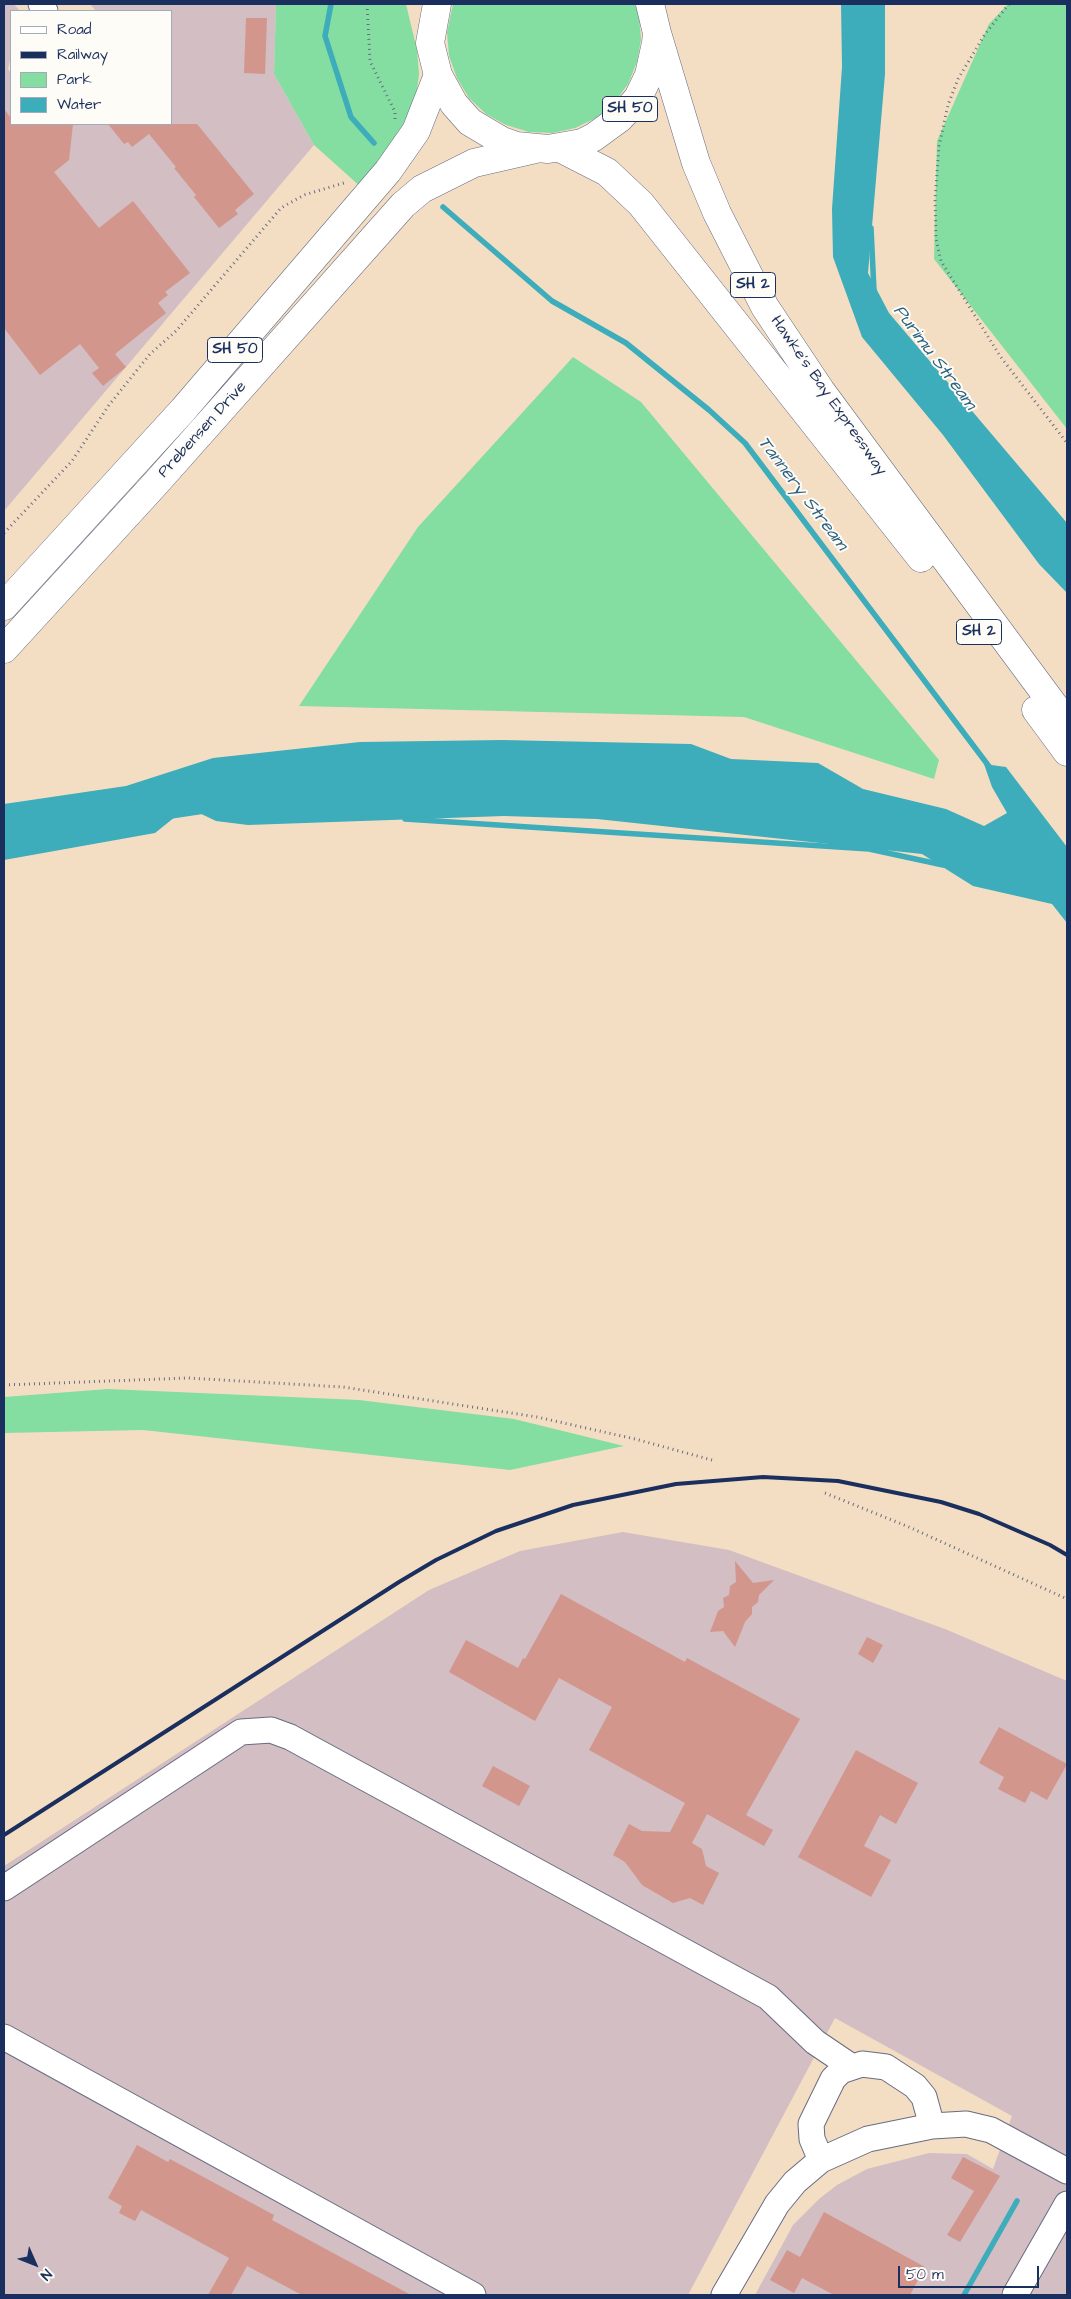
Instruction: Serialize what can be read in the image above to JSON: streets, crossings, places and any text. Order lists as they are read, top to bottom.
{
  "streets": {
    "main road": [
      "SH 50",
      "SH 2",
      "Hawke's Bay Expressway",
      "Prebensen Drive"
    ]
  },
  "crossings": [
    ["SH 50", "SH 2"],
    ["SH 50", "Hawke's Bay Expressway"],
    ["SH 50", "Prebensen Drive"],
    ["SH 2", "Hawke's Bay Expressway"],
    ["SH 2", "Prebensen Drive"],
    ["Hawke's Bay Expressway", "Prebensen Drive"]
  ],
  "water": ["Purimu Stream", "Tannery Stream"],
  "legend": [
    "Road",
    "Railway",
    "Park",
    "Water"
  ],
  "scale_bar": "50 m",
  "north": "bottom right"
}
